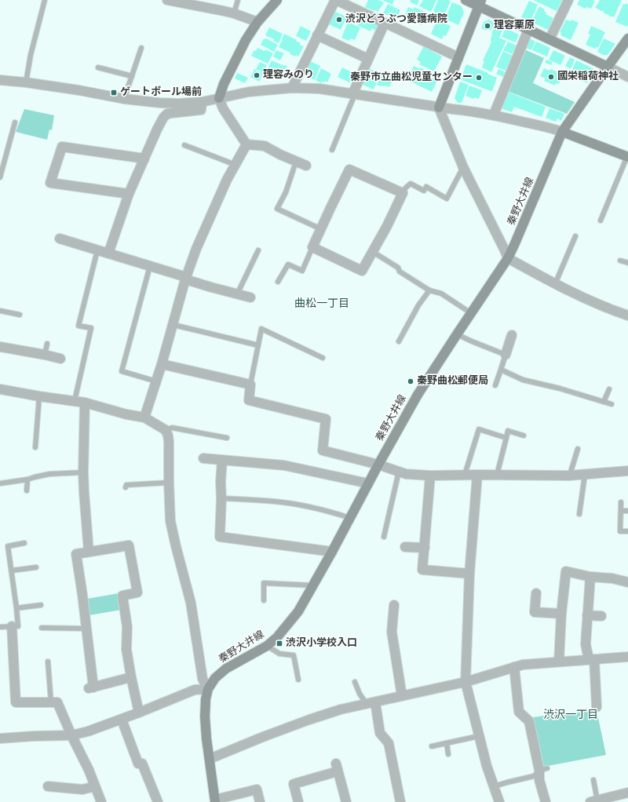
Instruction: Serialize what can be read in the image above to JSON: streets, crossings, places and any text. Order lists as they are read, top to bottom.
{
  "streets": {
    "main road": ["秦野大井線"]
  },
  "districts": ["曲松一丁目", "渋沢一丁目"],
  "places": {
    "other": [
      "渋沢どうぶつ愛護病院",
      "理容栗原",
      "理容みのり",
      "國栄稲荷神社",
      "秦野市立曲松児童センター",
      "秦野曲松郵便局"
    ],
    "transit": ["ゲートボール場前", "渋沢小学校入口"]
  }
}
